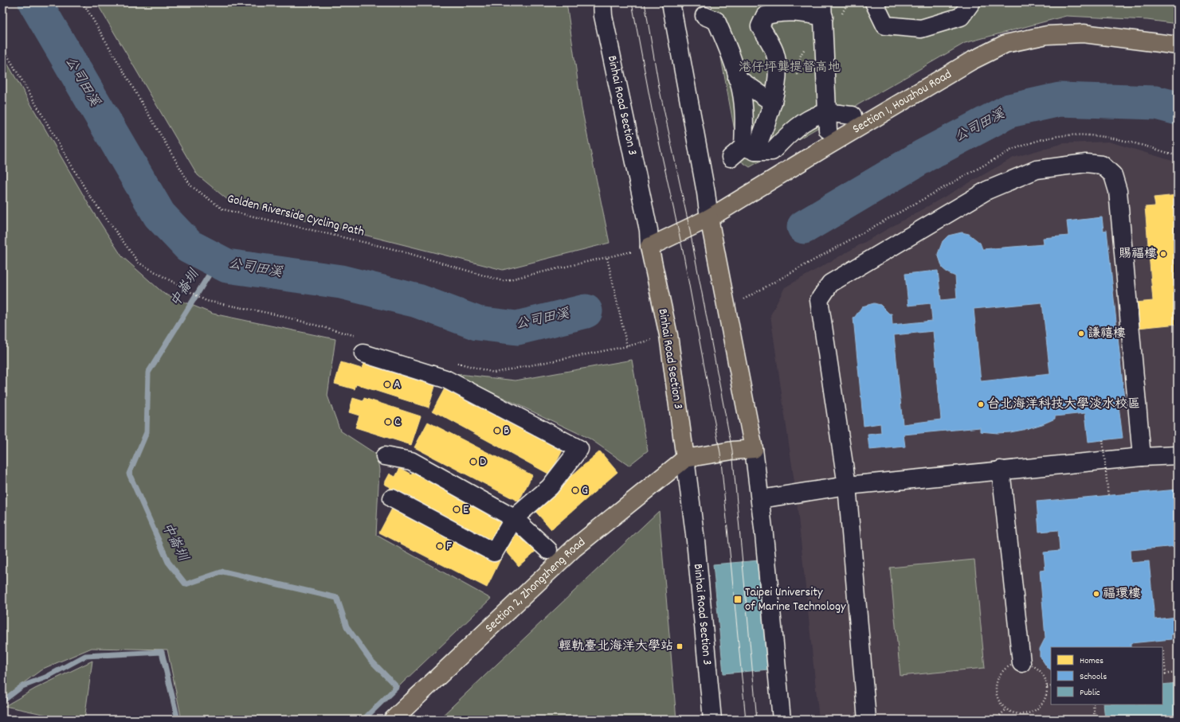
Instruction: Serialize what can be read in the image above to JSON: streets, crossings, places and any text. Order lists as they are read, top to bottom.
{
  "streets": {
    "main road": ["Section 1, Houzhou Road", "Binhai Road Section 3", "Section 2, Zhongzheng Road"],
    "path": ["Golden Riverside Cycling Path"]
  },
  "crossings": [
    ["Section 1, Houzhou Road", "Binhai Road Section 3"],
    ["Section 1, Houzhou Road", "Golden Riverside Cycling Path"],
    ["Binhai Road Section 3", "Golden Riverside Cycling Path"],
    ["Binhai Road Section 3", "Section 2, Zhongzheng Road"]
  ],
  "water": ["公司田溪", "中崙圳"],
  "parks": ["港仔坪龔提督高地"],
  "places": {
    "other": [
      "賜福樓",
      "謙禧樓",
      "A",
      "台北海洋科技大學淡水校區",
      "C",
      "B",
      "D",
      "G",
      "E",
      "F",
      "福環樓"
    ],
    "transit": ["Taipei University of Marine Technology", "輕軌臺北海洋大學站"]
  },
  "legend": ["Homes", "Schools", "Public"]
}
